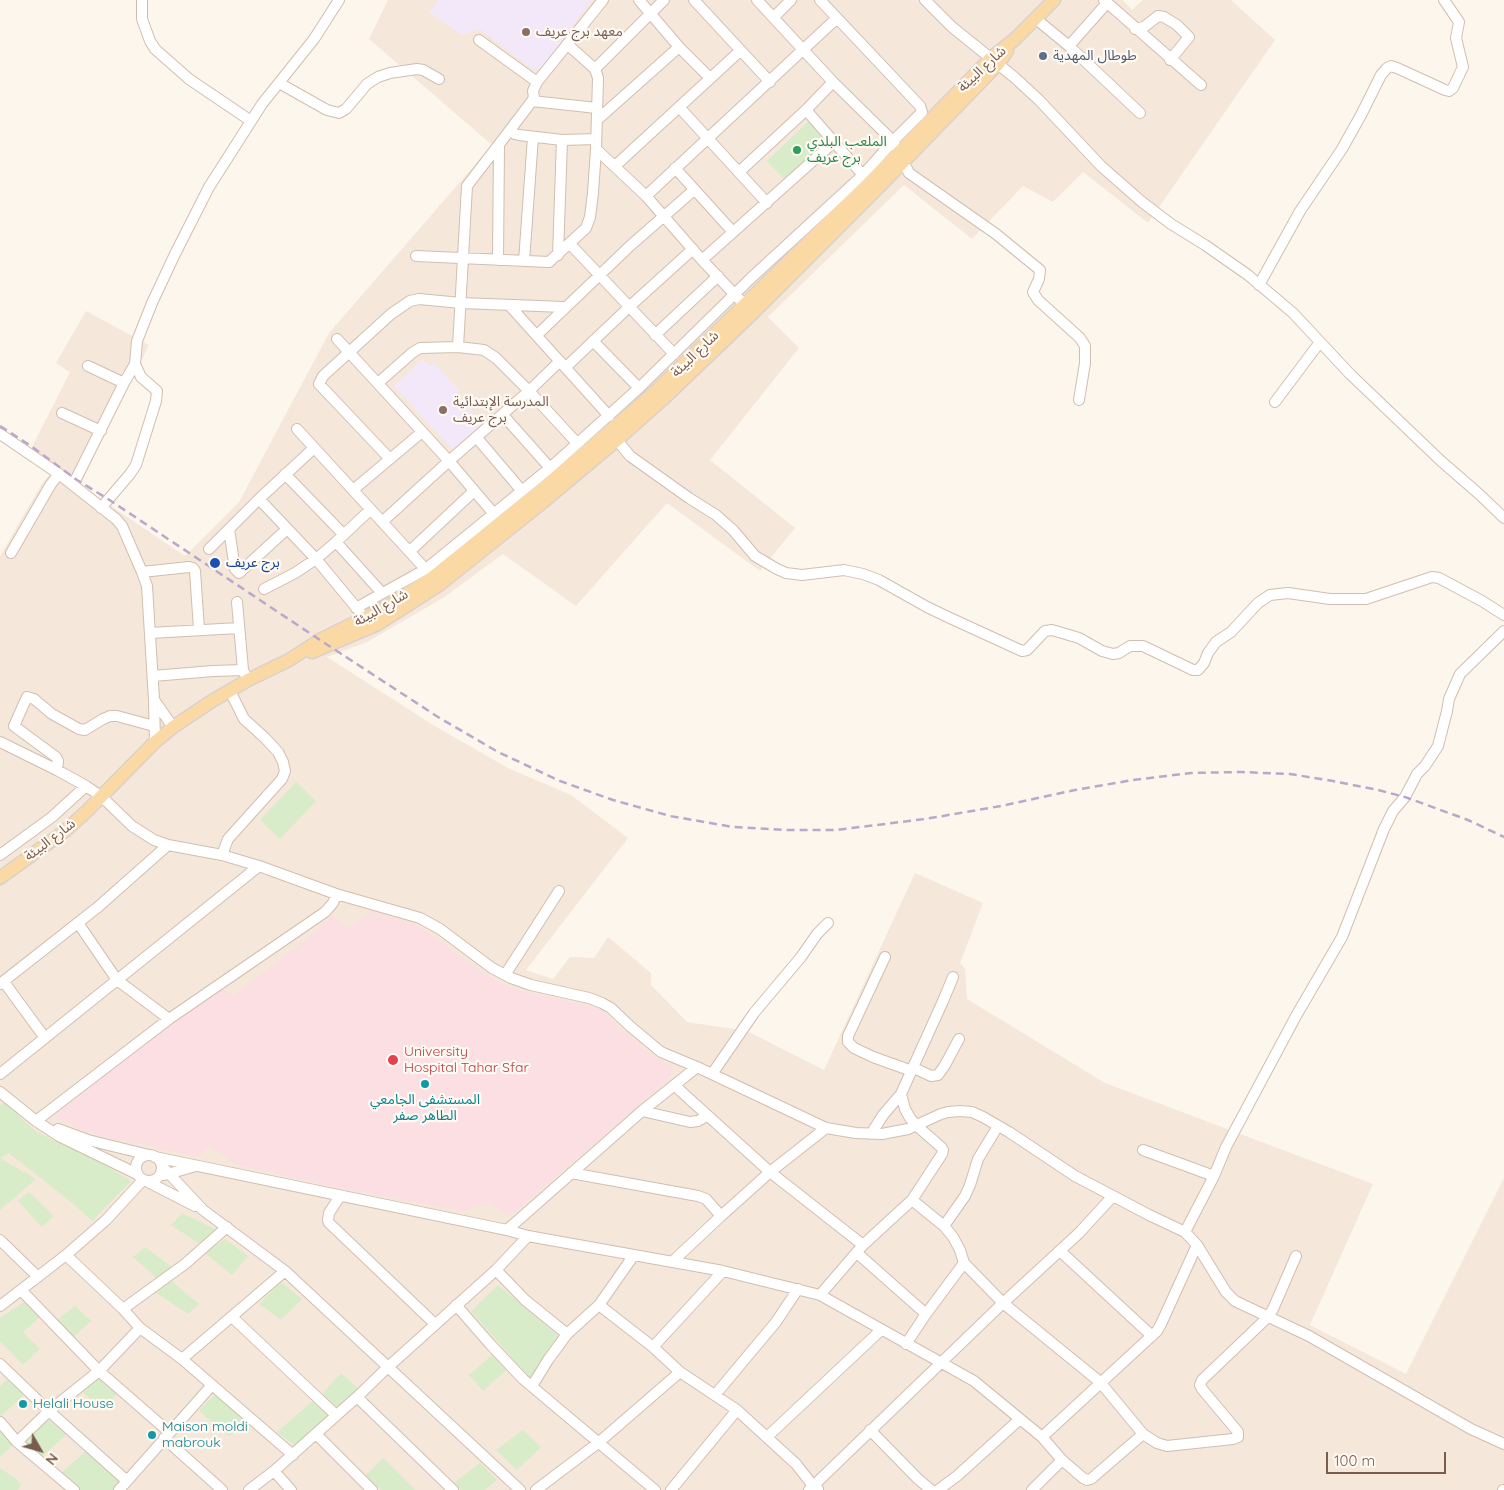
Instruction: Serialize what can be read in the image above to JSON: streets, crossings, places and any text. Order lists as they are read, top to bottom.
{
  "streets": {
    "main road": ["شارع البيئة"]
  },
  "places": [
    "معهد برج عريف",
    "طوطال المهدية",
    "الملعب البلدي برج عريف",
    "المدرسة الإبتدائية برج عريف",
    "برج عريف",
    "University Hospital Tahar Sfar",
    "المستشفى الجامعي الطاهر صفر",
    "Helali House",
    "Maison moldi mabrouk"
  ],
  "scale_bar": "100 m",
  "north": "bottom right"
}
